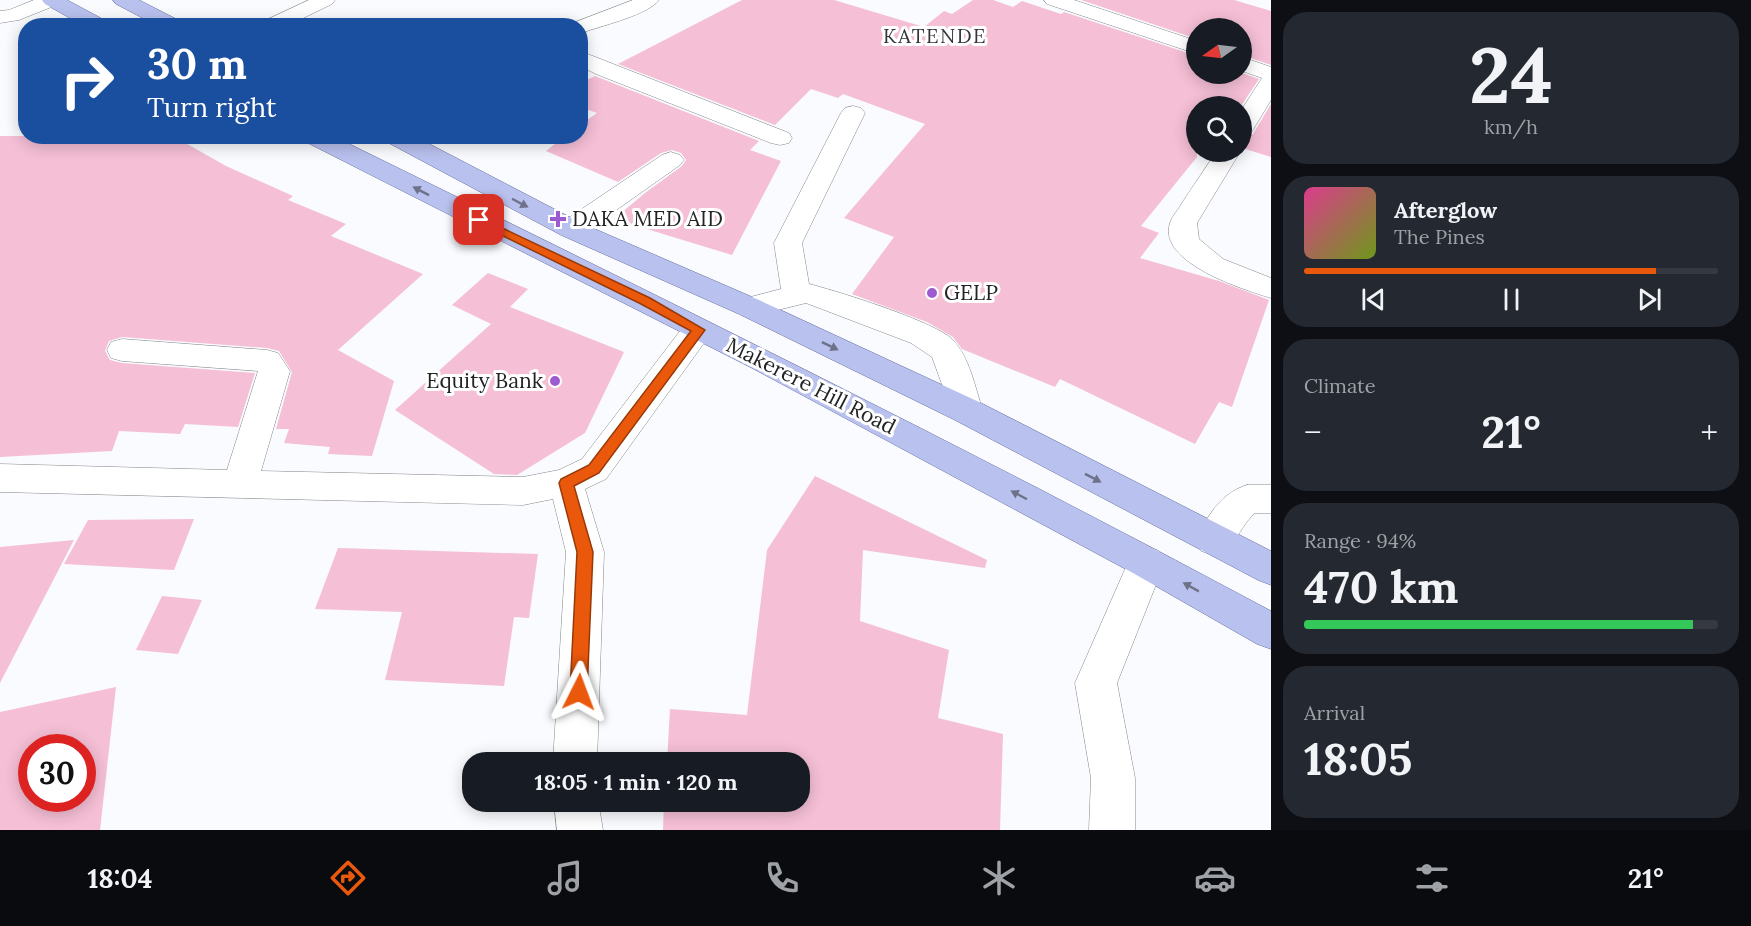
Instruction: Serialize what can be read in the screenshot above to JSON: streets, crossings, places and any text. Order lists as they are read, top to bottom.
{
  "streets": {
    "main road": ["Makerere Hill Road"]
  },
  "districts": ["KATENDE"],
  "places": {
    "health": ["DAKA MED AID"],
    "other": ["GELP", "Equity Bank"]
  },
  "north": "left",
  "page": {
    "tile": [
      ["24", "km/h"],
      "Climate",
      ["Range · 94%", "470 km"],
      ["Arrival", "18:05"]
    ],
    "turn": ["30 m", "Turn right"],
    "song": ["Afterglow", "The Pines"],
    "heat": ["−", "21°", "+"],
    "limit": "30",
    "trip": "18:05 · 1 min · 120 m",
    "tabs": ["18:04", "21°"]
  }
}
